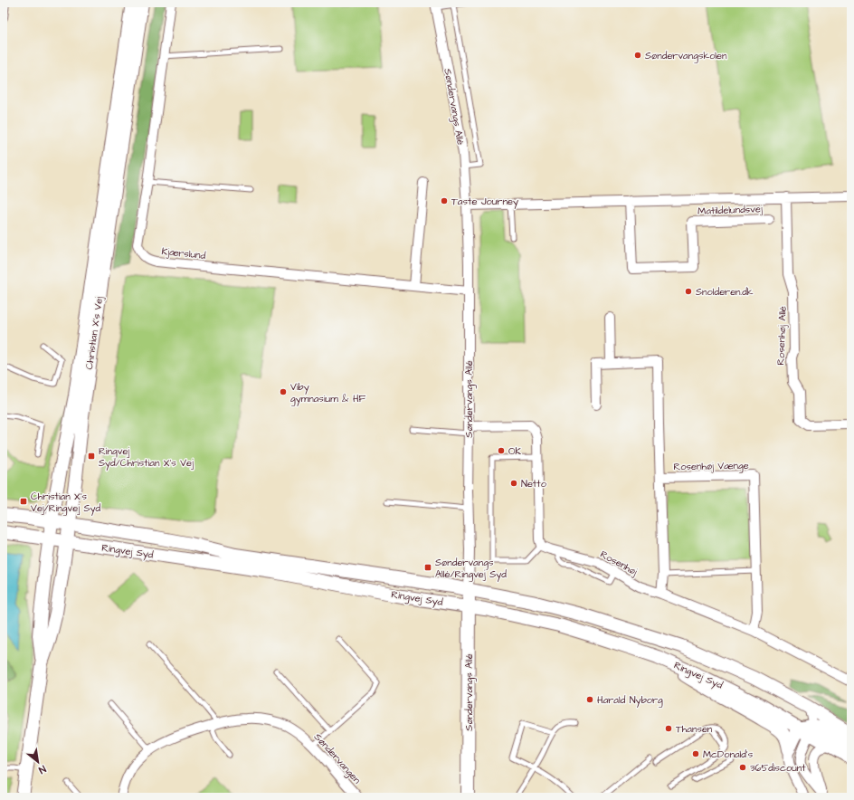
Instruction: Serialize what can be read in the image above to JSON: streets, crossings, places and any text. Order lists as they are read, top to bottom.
{
  "streets": {
    "main road": ["Søndervangs Allé", "Christian X's Vej", "Ringvej Syd"],
    "street": [
      "Matildelundsvej",
      "Kjærslund",
      "Rosenhøj Allé",
      "Rosenhøj Vænge",
      "Rosenhøj",
      "Søndervangen"
    ]
  },
  "crossings": [
    ["Søndervangs Allé", "Matildelundsvej"],
    ["Søndervangs Allé", "Kjærslund"],
    ["Søndervangs Allé", "Ringvej Syd"],
    ["Matildelundsvej", "Rosenhøj Allé"],
    ["Christian X's Vej", "Ringvej Syd"],
    ["Rosenhøj Vænge", "Rosenhøj"]
  ],
  "places": {
    "other": [
      "Søndervangskolen",
      "Taste Journey",
      "Snolderen.dk",
      "Viby gymnasium & HF",
      "OK",
      "Netto",
      "Harald Nyborg",
      "Thansen",
      "McDonald's",
      "365discount"
    ],
    "transit": ["Ringvej Syd/Christian X's Vej", "Christian X's Vej/Ringvej Syd", "Søndervangs Allé/Ringvej Syd"]
  },
  "north": "bottom right"
}
